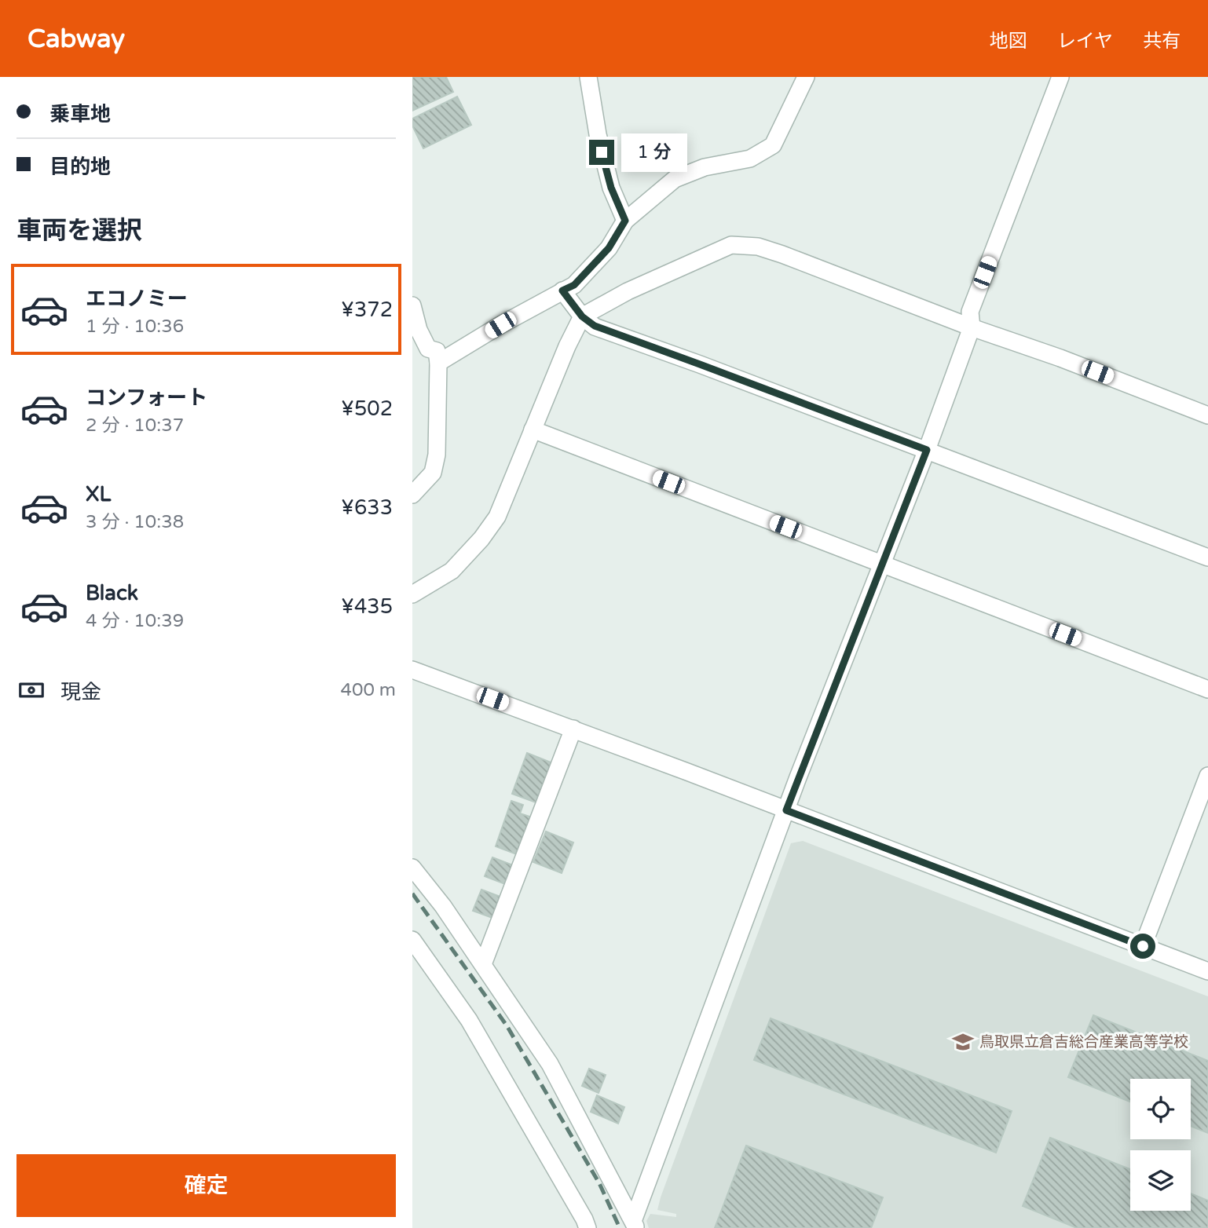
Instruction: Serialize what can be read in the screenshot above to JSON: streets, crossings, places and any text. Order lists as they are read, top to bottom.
{
  "places": {
    "school or university": ["鳥取県立倉吉総合産業高等学校"]
  },
  "page": {
    "header": "Cabway",
    "nav": ["地図", "レイヤ", "共有"],
    "banner": ["乗車地", "目的地"],
    "bubble": "1 分",
    "heading": "車両を選択",
    "list": [
      {
        "name": "エコノミー",
        "note": "1 分 · 10:36",
        "value": "¥372"
      },
      {
        "name": "コンフォート",
        "note": "2 分 · 10:37",
        "value": "¥502"
      },
      {
        "name": "XL",
        "note": "3 分 · 10:38",
        "value": "¥633"
      },
      {
        "name": "Black",
        "note": "4 分 · 10:39",
        "value": "¥435"
      }
    ],
    "pay": ["現金", "400 m"],
    "buttons": "確定"
  }
}
